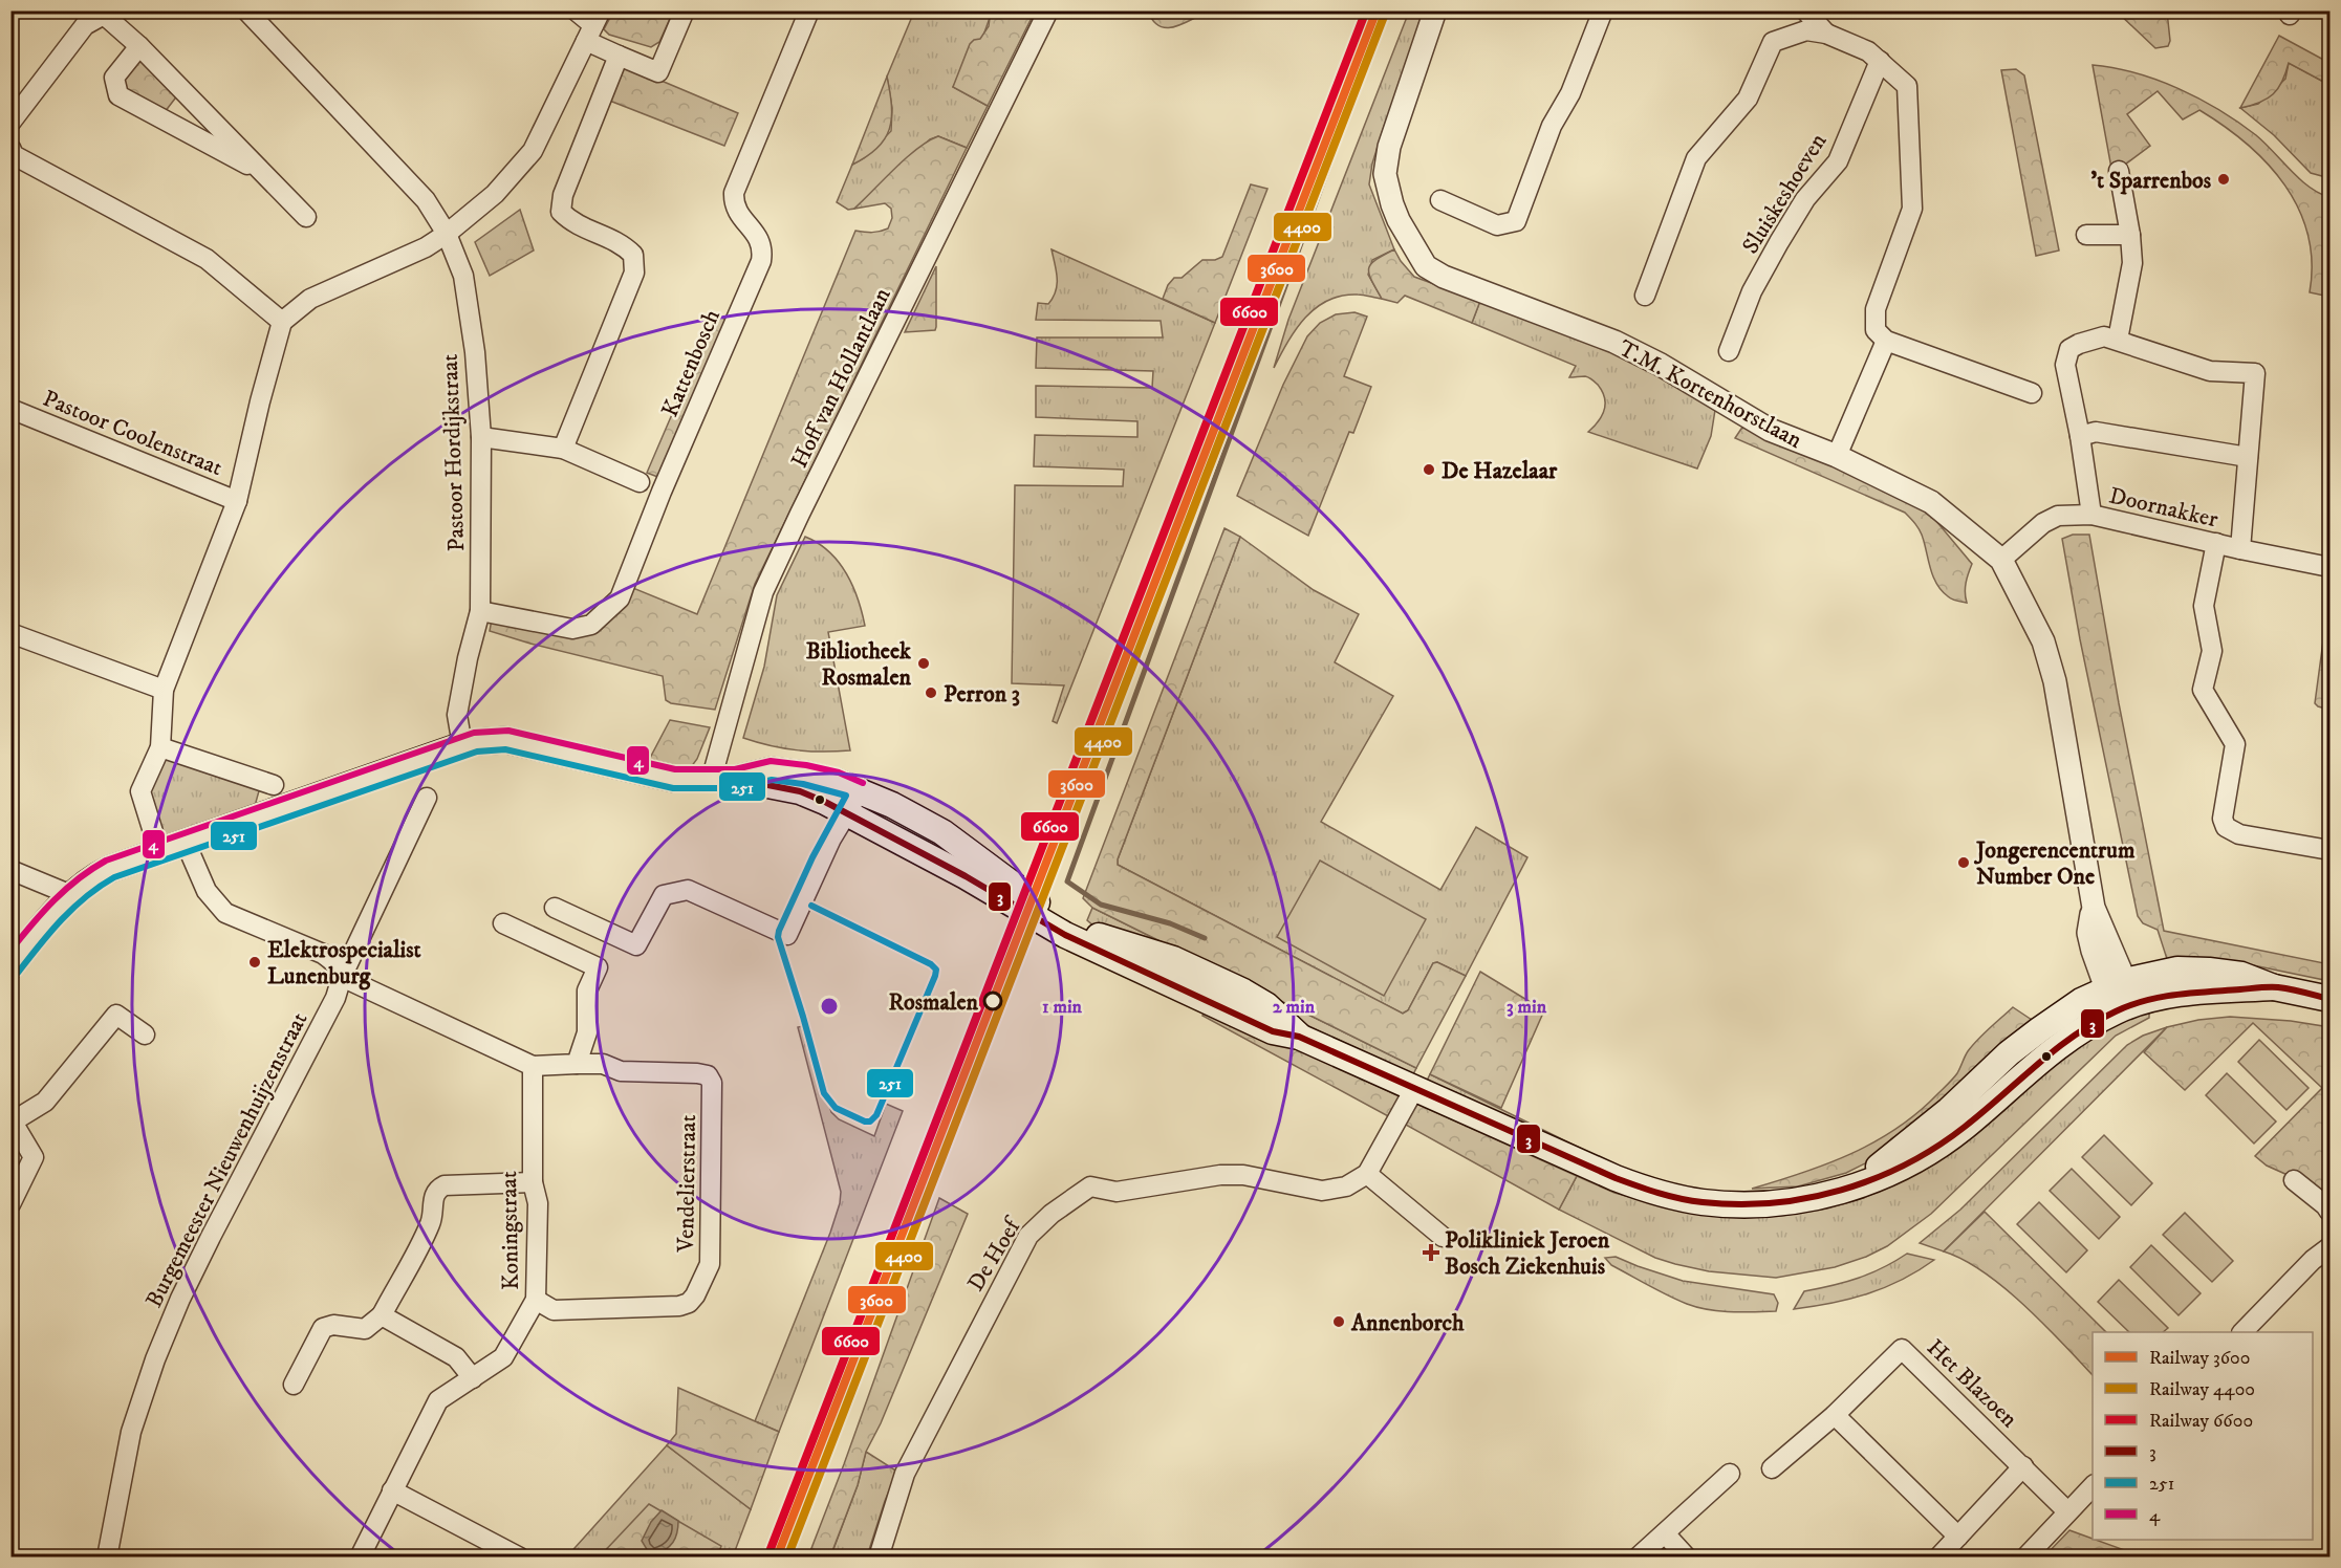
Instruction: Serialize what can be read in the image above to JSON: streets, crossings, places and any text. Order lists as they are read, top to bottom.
{
  "streets": {
    "street": [
      "Sluiskeshoeven",
      "Kattenbosch",
      "Hoff van Hollantlaan",
      "T.M. Kortenhorstlaan",
      "Pastoor Coolenstraat",
      "Pastoor Hordijkstraat",
      "Doornakker",
      "Burgemeester Nieuwenhuijzenstraat",
      "Vendelierstraat",
      "Koningstraat",
      "De Hoef",
      "Het Blazoen"
    ]
  },
  "crossings": [
    ["Kattenbosch", "Pastoor Hordijkstraat"],
    ["T.M. Kortenhorstlaan", "Doornakker"],
    ["Vendelierstraat", "Koningstraat"]
  ],
  "places": {
    "other": [
      "'t Sparrenbos",
      "De Hazelaar",
      "Bibliotheek Rosmalen",
      "Perron 3",
      "Jongerencentrum Number One",
      "Elektrospecialist Lunenburg",
      "Rosmalen",
      "Annenborch"
    ],
    "health": ["Polikliniek Jeroen Bosch Ziekenhuis"]
  },
  "lines": [
    "rail line 3600",
    "rail line 6600",
    "rail line 4400",
    "transit line 4",
    "transit line 251",
    "transit line 3"
  ],
  "legend": [
    "Railway 3600",
    "Railway 4400",
    "Railway 6600",
    "3",
    "251",
    "4"
  ],
  "rings": ["1 min", "2 min", "3 min"]
}
